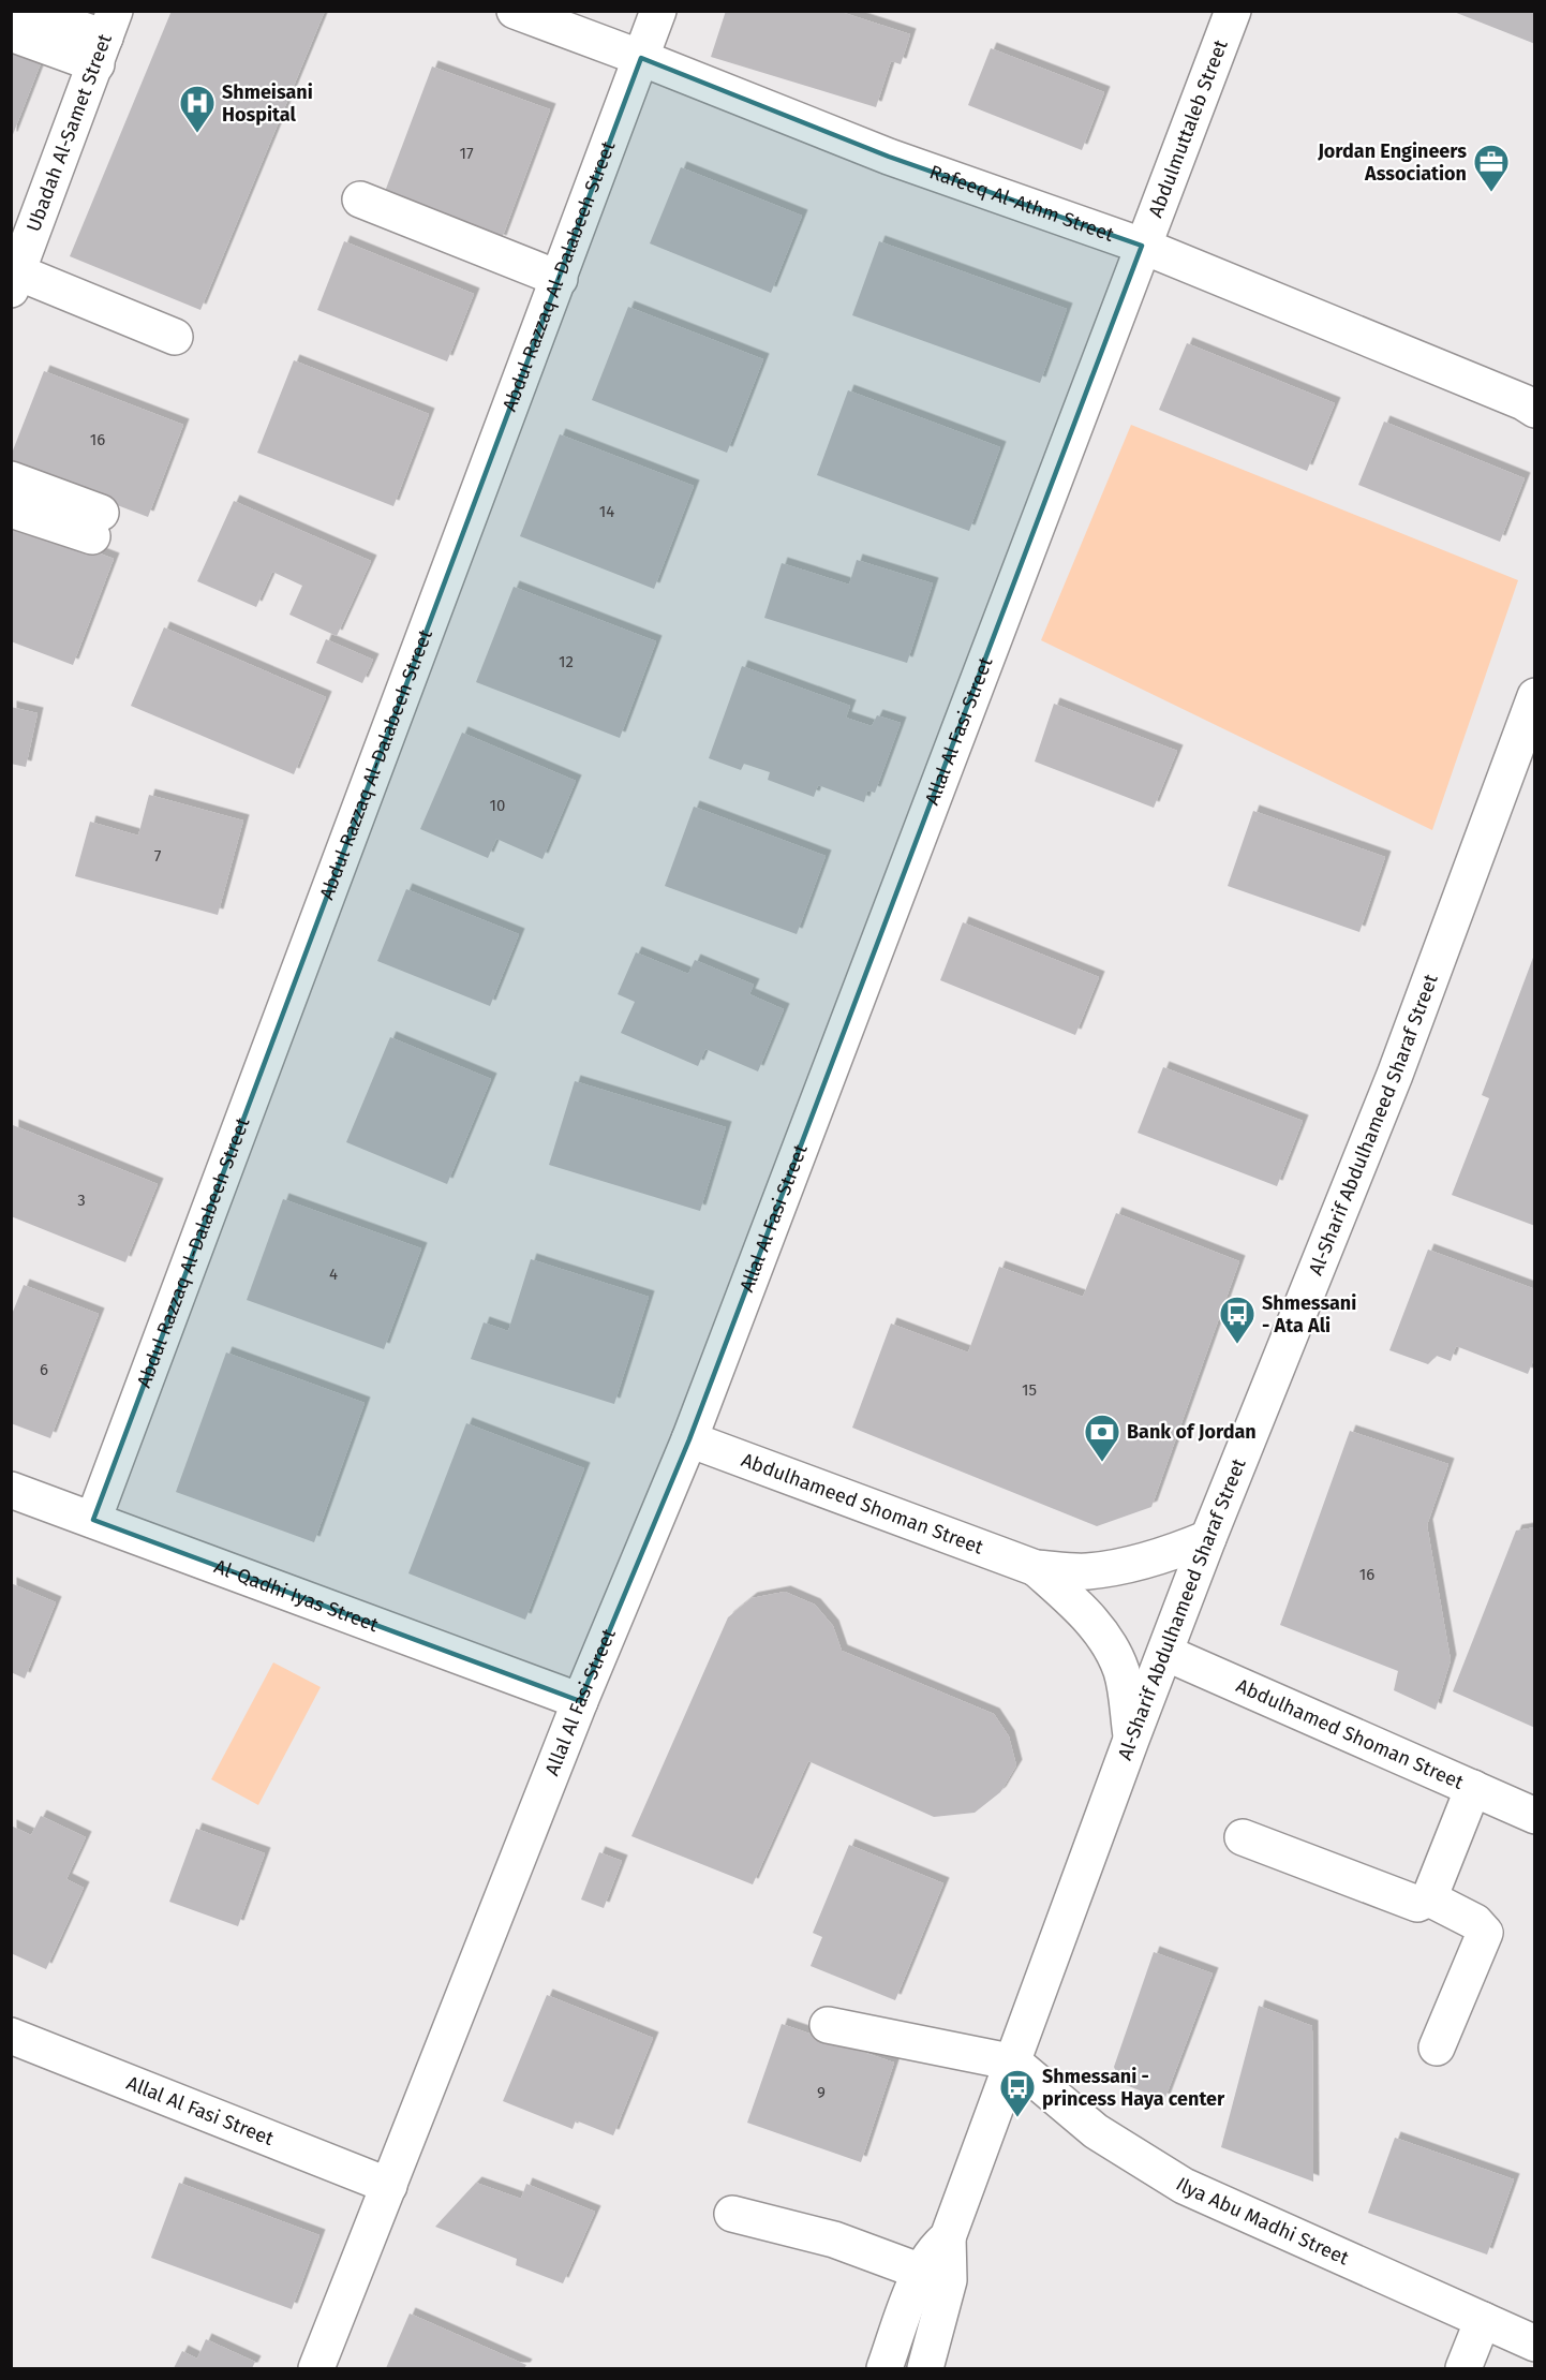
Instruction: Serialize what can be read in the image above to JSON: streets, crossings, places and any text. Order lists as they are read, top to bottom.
{
  "streets": {
    "street": [
      "Abdulmuttaleb Street",
      "Ubadah Al-Samet Street",
      "Rafeeq Al-Athm Street",
      "Abdul Razzaq Al-Dalabeeh Street",
      "Allal Al Fasi Street",
      "Al-Sharif Abdulhameed Sharaf Street",
      "Abdulhameed Shoman Street",
      "Al-Qadhi Iyas Street",
      "Abdulhamed Shoman Street",
      "Ilya Abu Madhi Street"
    ]
  },
  "crossings": [
    ["Abdulmuttaleb Street", "Rafeeq Al-Athm Street"],
    ["Abdulmuttaleb Street", "Allal Al Fasi Street"],
    ["Rafeeq Al-Athm Street", "Abdul Razzaq Al-Dalabeeh Street"],
    ["Rafeeq Al-Athm Street", "Allal Al Fasi Street"],
    ["Abdul Razzaq Al-Dalabeeh Street", "Al-Qadhi Iyas Street"],
    ["Allal Al Fasi Street", "Abdulhameed Shoman Street"],
    ["Allal Al Fasi Street", "Al-Qadhi Iyas Street"],
    ["Al-Sharif Abdulhameed Sharaf Street", "Abdulhameed Shoman Street"],
    ["Al-Sharif Abdulhameed Sharaf Street", "Abdulhamed Shoman Street"],
    ["Al-Sharif Abdulhameed Sharaf Street", "Ilya Abu Madhi Street"]
  ],
  "places": {
    "hospital": ["Shmeisani Hospital"],
    "office": ["Jordan Engineers Association"],
    "bus stop": ["Shmessani - Ata Ali", "Shmessani - princess Haya center"],
    "bank": ["Bank of Jordan"]
  },
  "house_numbers": [
    "17",
    "16",
    "14",
    "12",
    "10",
    "7",
    "3",
    "4",
    "6",
    "15",
    "16",
    "9"
  ]
}
